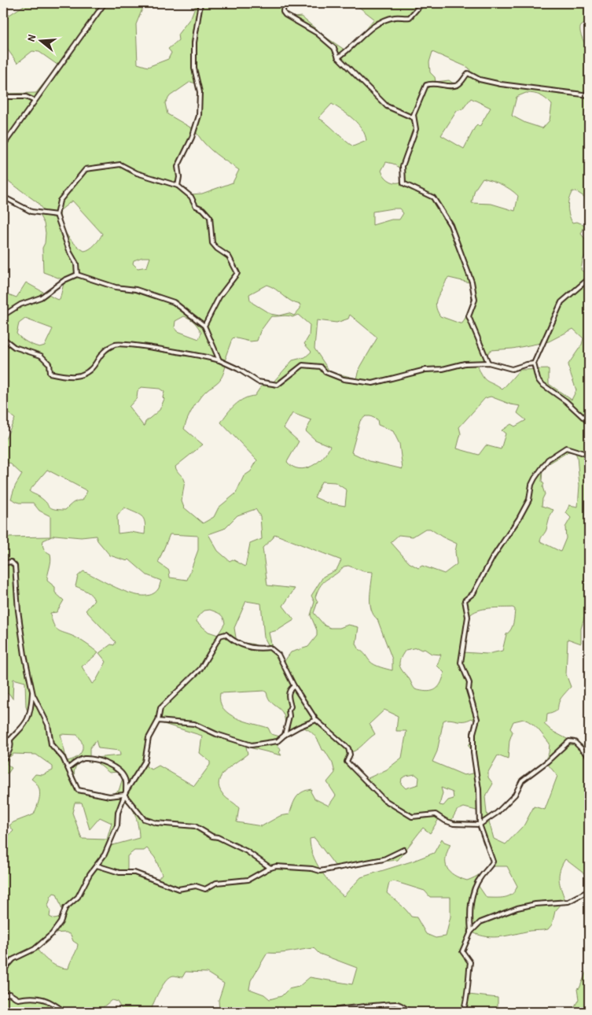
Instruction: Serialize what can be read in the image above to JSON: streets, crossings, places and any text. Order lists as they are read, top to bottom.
{
  "north": "left"
}
